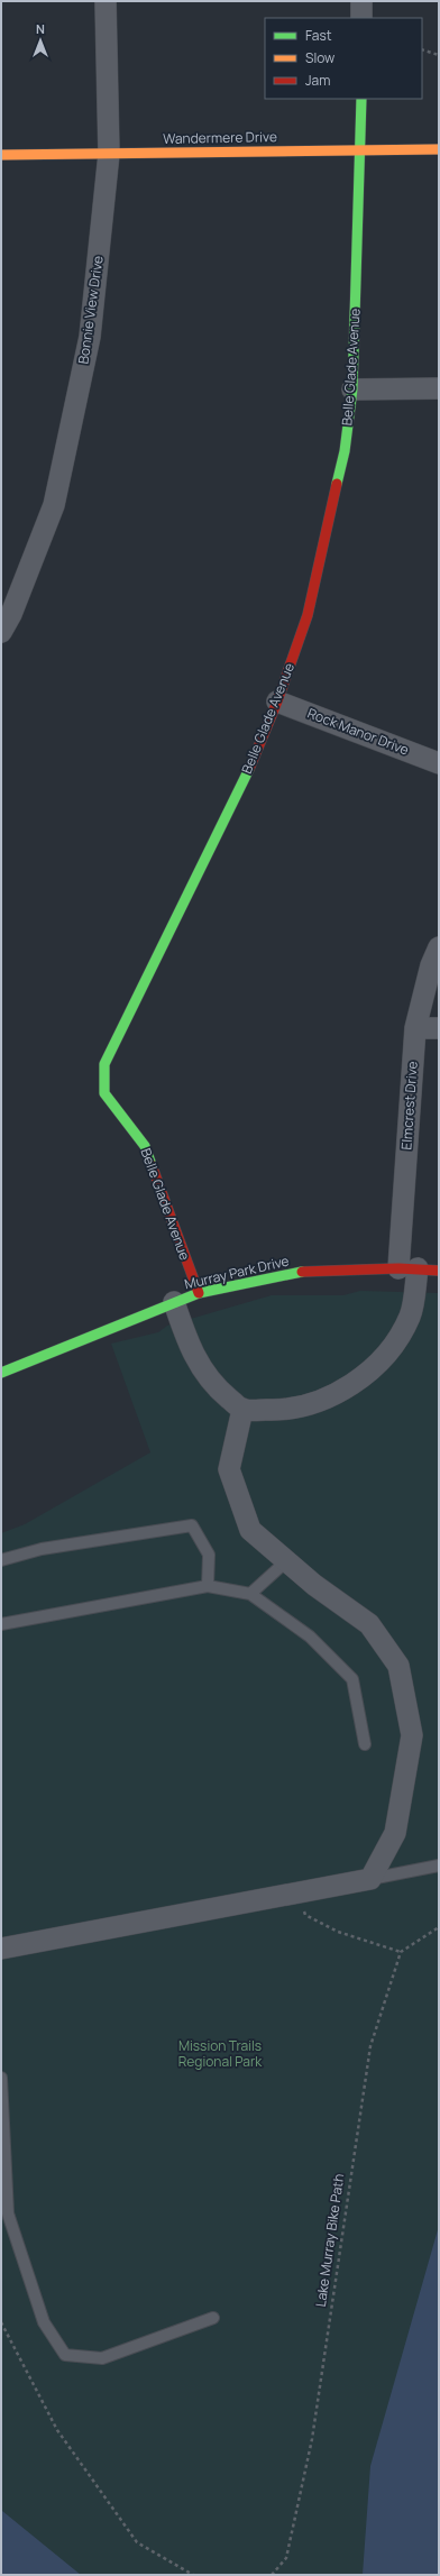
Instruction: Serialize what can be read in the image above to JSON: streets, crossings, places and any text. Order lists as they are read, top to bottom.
{
  "streets": {
    "street": [
      "Wandermere Drive",
      "Bonnie View Drive",
      "Belle Glade Avenue",
      "Rock Manor Drive",
      "Elmcrest Drive",
      "Murray Park Drive"
    ],
    "path": ["Lake Murray Bike Path"]
  },
  "crossings": [
    ["Wandermere Drive", "Bonnie View Drive"],
    ["Wandermere Drive", "Belle Glade Avenue"],
    ["Belle Glade Avenue", "Rock Manor Drive"],
    ["Belle Glade Avenue", "Murray Park Drive"],
    ["Elmcrest Drive", "Murray Park Drive"]
  ],
  "parks": ["Mission Trails Regional Park"],
  "legend": ["Fast", "Slow", "Jam"],
  "north": "top"
}
